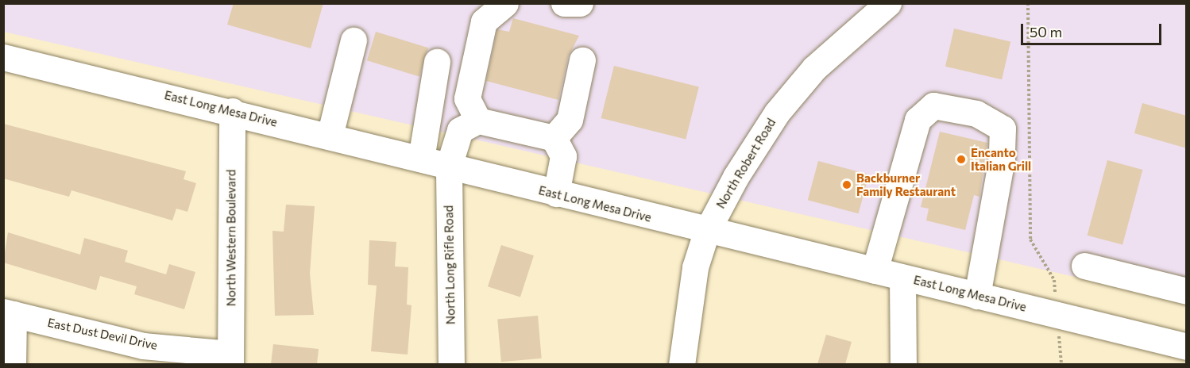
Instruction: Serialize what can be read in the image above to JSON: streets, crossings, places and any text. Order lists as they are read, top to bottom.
{
  "streets": {
    "street": [
      "East Long Mesa Drive",
      "North Robert Road",
      "North Western Boulevard",
      "North Long Rifle Road",
      "East Dust Devil Drive"
    ]
  },
  "crossings": [
    ["East Long Mesa Drive", "North Robert Road"],
    ["East Long Mesa Drive", "North Western Boulevard"],
    ["East Long Mesa Drive", "North Long Rifle Road"],
    ["North Western Boulevard", "East Dust Devil Drive"]
  ],
  "places": ["Encanto Italian Grill", "Backburner Family Restaurant"],
  "scale_bar": "50 m"
}
